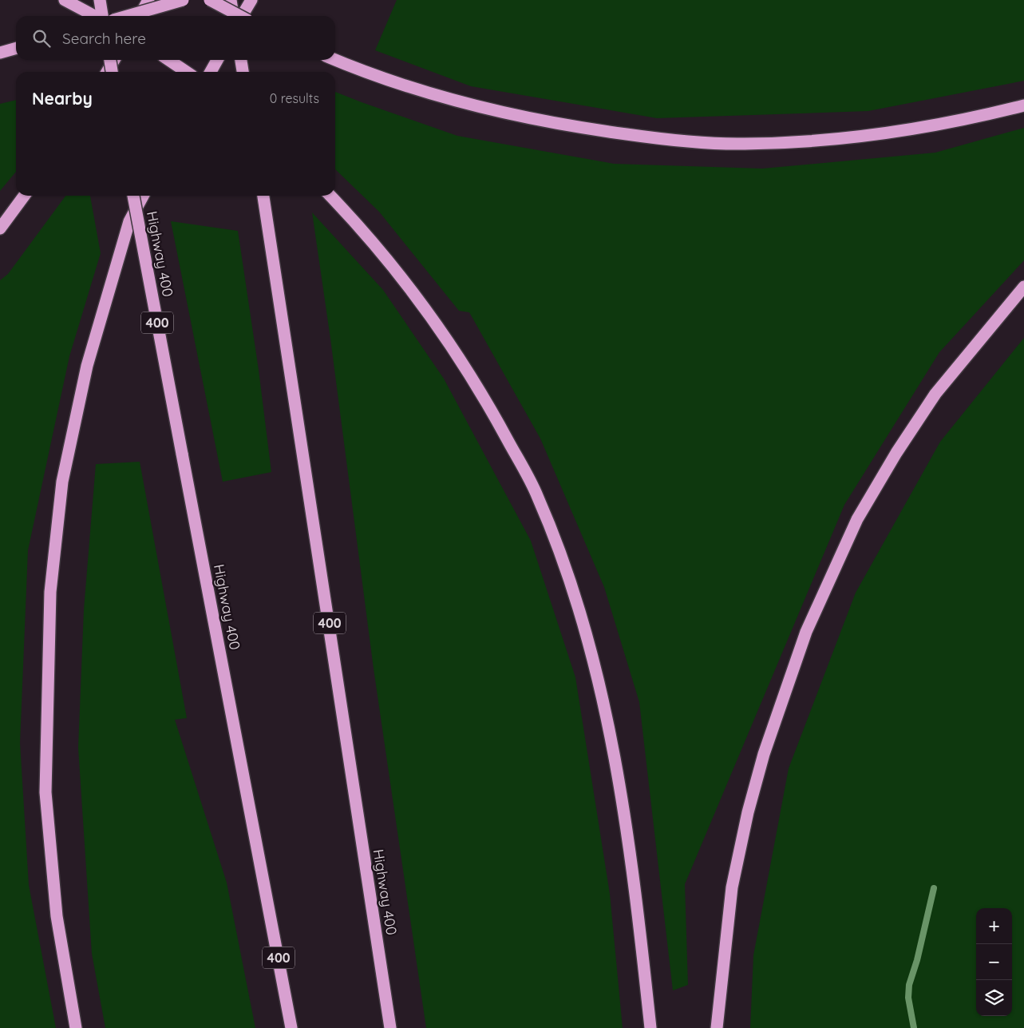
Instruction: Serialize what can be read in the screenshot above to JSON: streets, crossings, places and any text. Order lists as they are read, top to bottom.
{
  "streets": {
    "highway": ["Highway 400", "400"]
  },
  "page": {
    "search": "Search here",
    "heading": ["Nearby", "0 results"],
    "map_buttons": ["+", "−"]
  }
}
